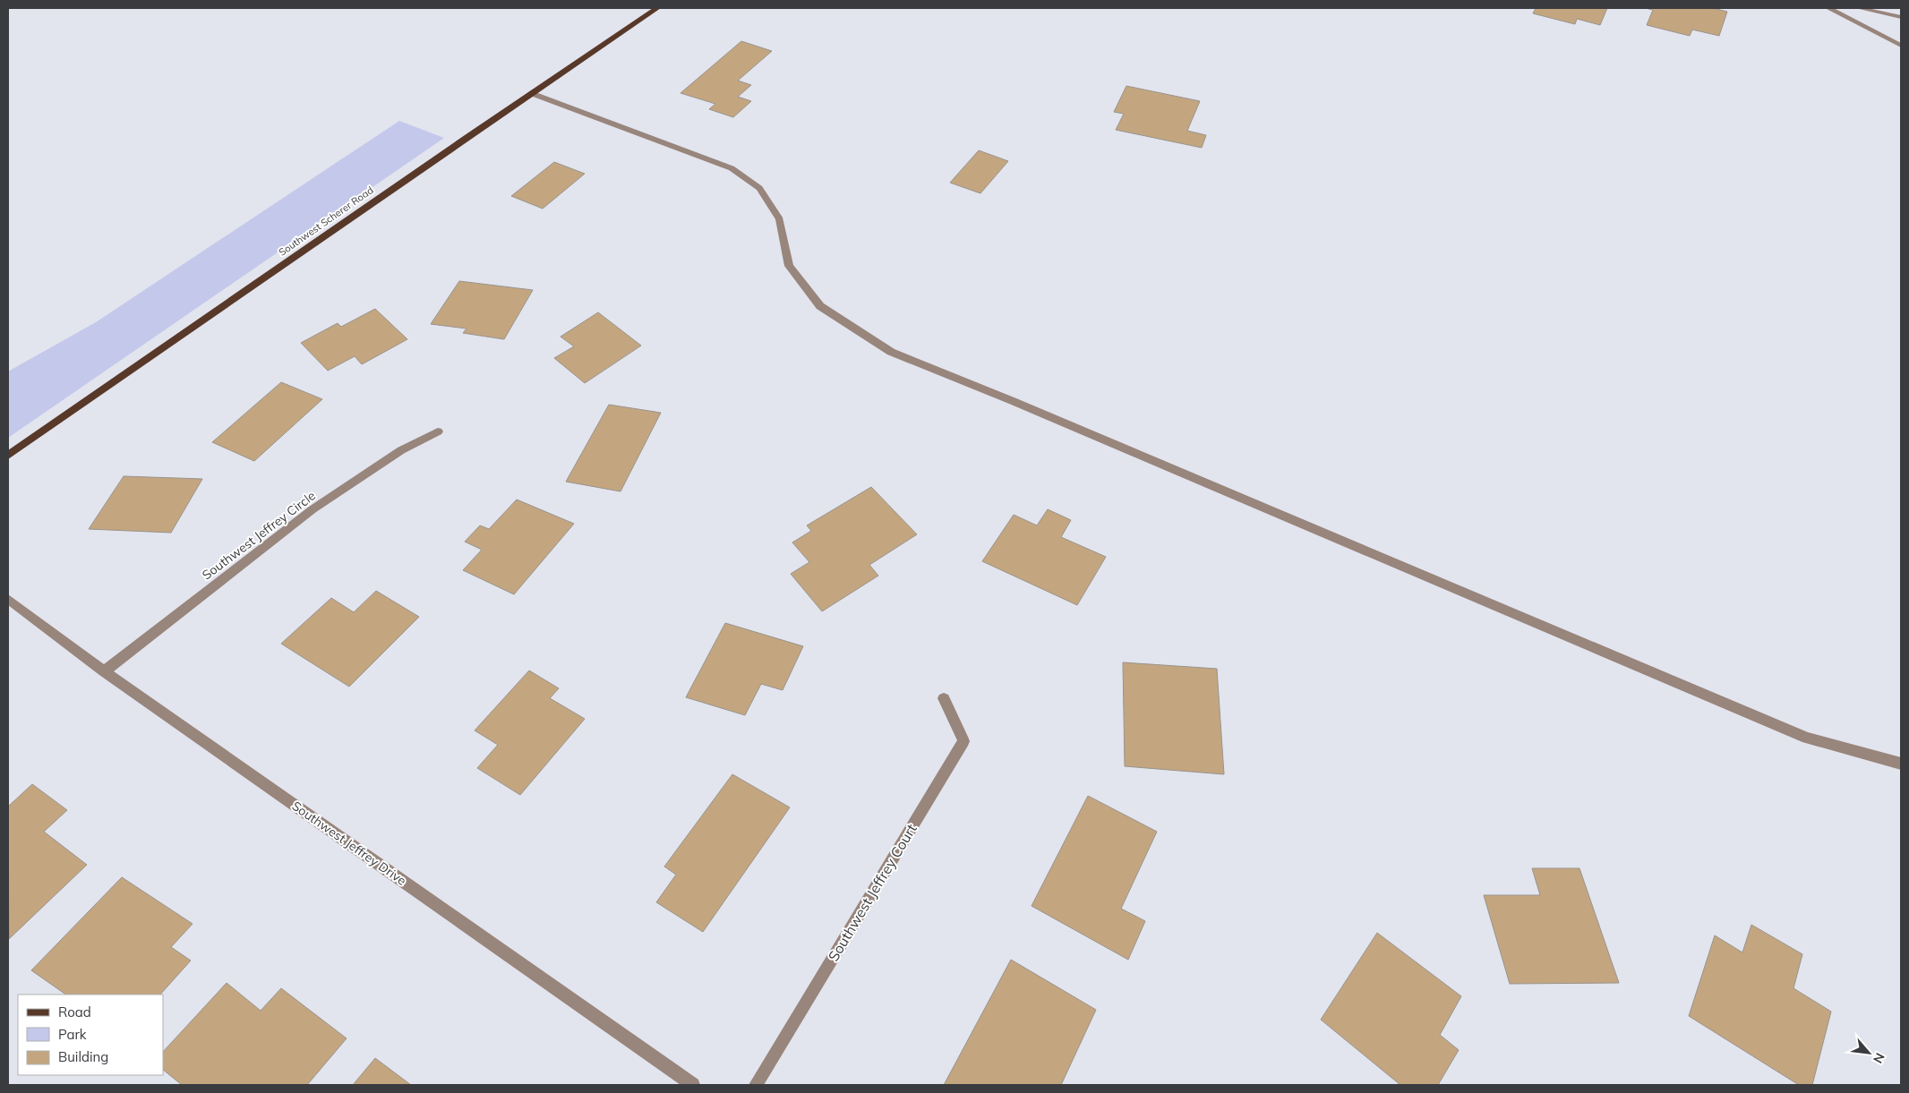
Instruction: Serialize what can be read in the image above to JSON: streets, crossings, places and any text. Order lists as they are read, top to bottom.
{
  "streets": {
    "main road": ["Southwest Scherer Road"],
    "street": ["Southwest Jeffrey Circle", "Southwest Jeffrey Drive", "Southwest Jeffrey Court"]
  },
  "crossings": [
    ["Southwest Jeffrey Circle", "Southwest Jeffrey Drive"]
  ],
  "legend": ["Road", "Park", "Building"],
  "north": "bottom right"
}
